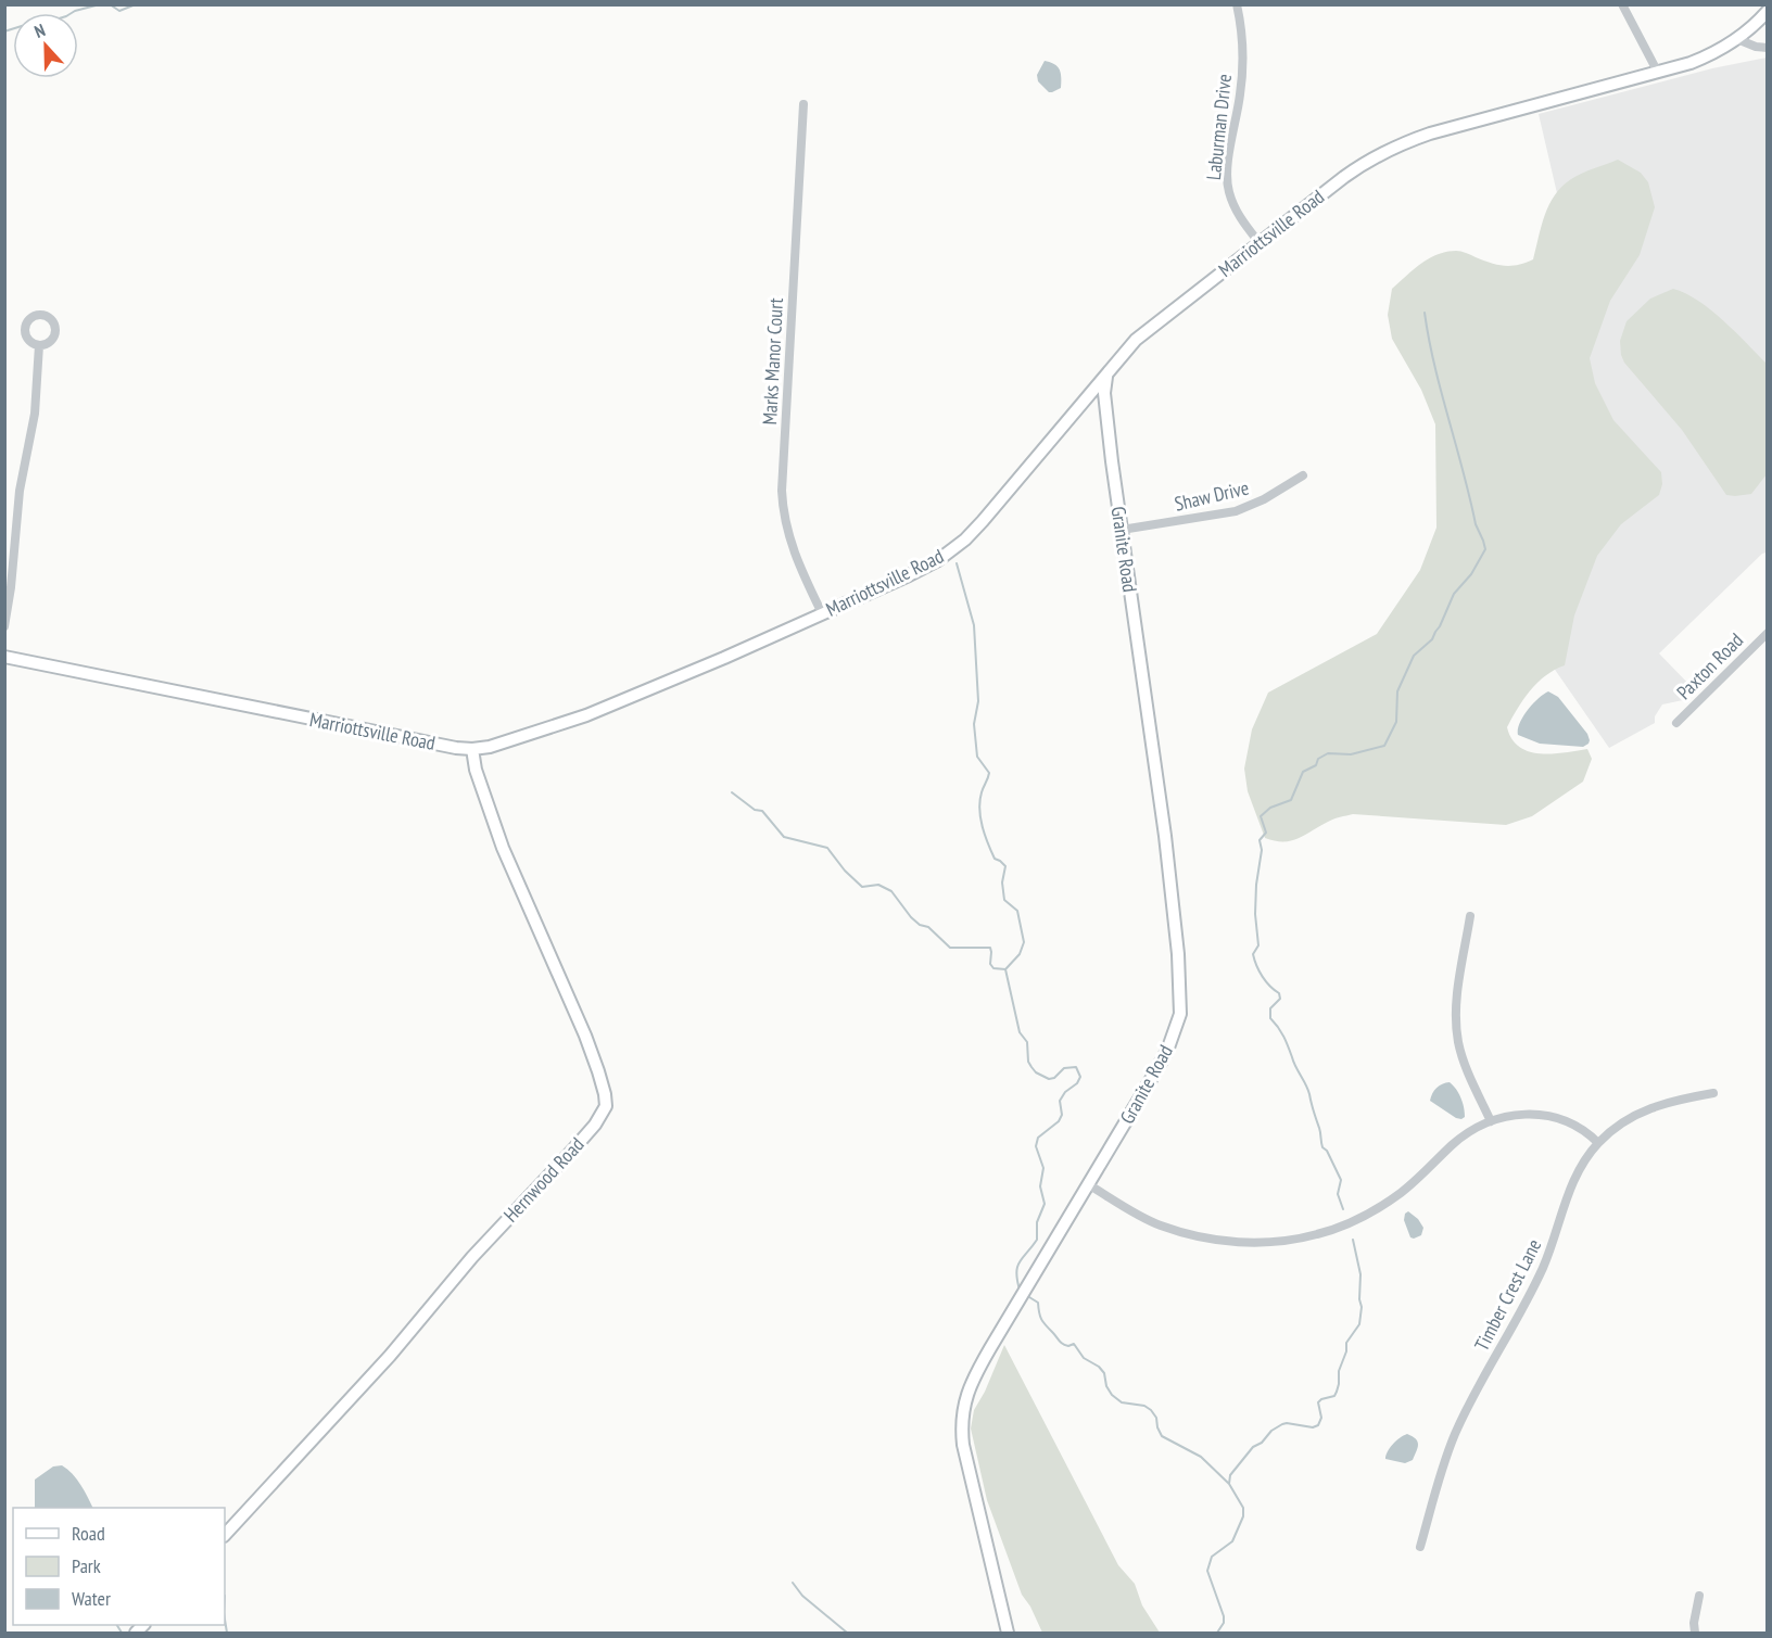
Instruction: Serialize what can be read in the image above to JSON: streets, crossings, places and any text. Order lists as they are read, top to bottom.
{
  "streets": {
    "street": [
      "Laburman Drive",
      "Marriottsville Road",
      "Marks Manor Court",
      "Shaw Drive",
      "Granite Road",
      "Paxton Road",
      "Hernwood Road",
      "Timber Crest Lane"
    ]
  },
  "crossings": [
    ["Laburman Drive", "Marriottsville Road"],
    ["Marriottsville Road", "Marks Manor Court"],
    ["Marriottsville Road", "Granite Road"],
    ["Marriottsville Road", "Hernwood Road"],
    ["Shaw Drive", "Granite Road"]
  ],
  "legend": ["Road", "Park", "Water"],
  "north": "top"
}
